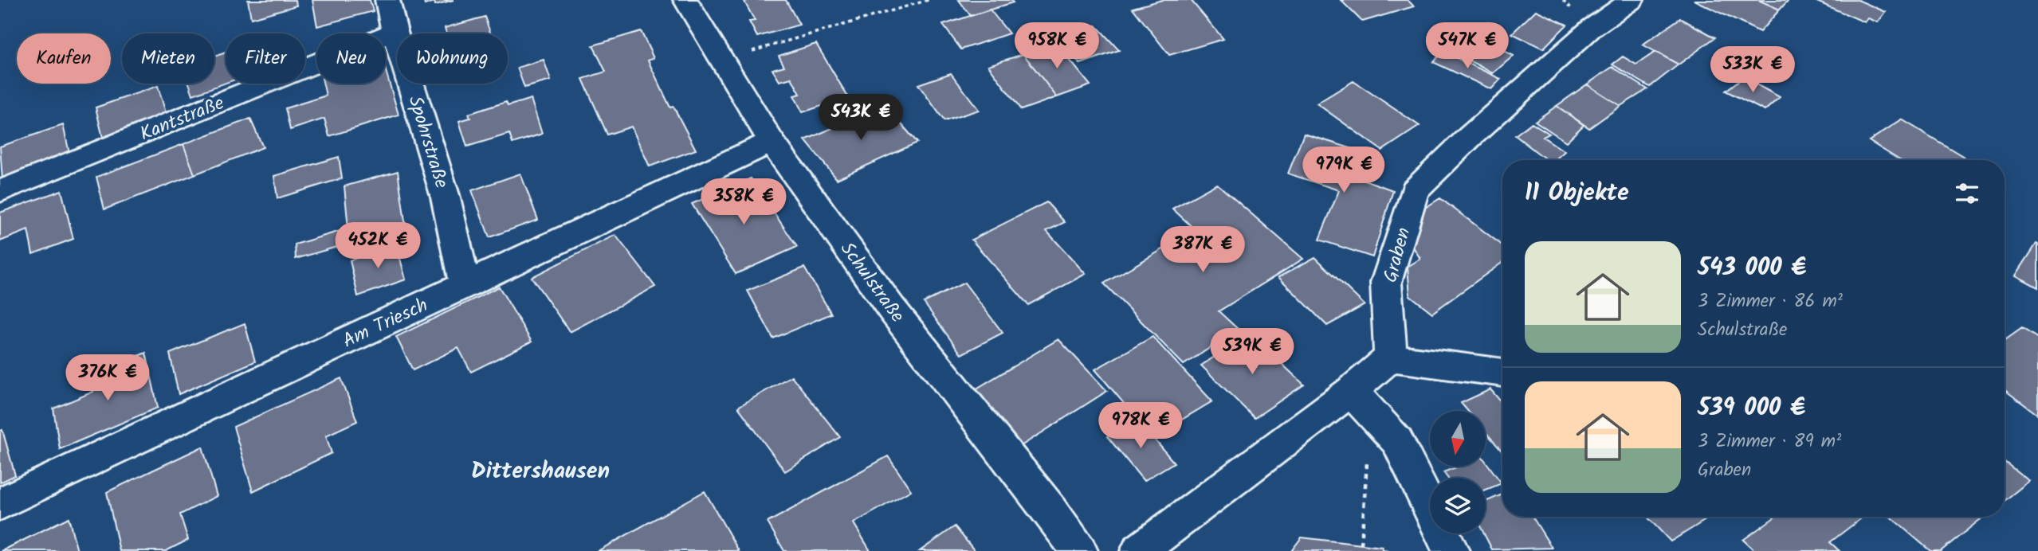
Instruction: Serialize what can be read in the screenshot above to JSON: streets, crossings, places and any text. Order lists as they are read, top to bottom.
{
  "streets": {
    "street": [
      "Kantstraße",
      "Spohrstraße",
      "Graben",
      "Schulstraße",
      "Am Triesch"
    ]
  },
  "crossings": [
    ["Kantstraße", "Spohrstraße"],
    ["Spohrstraße", "Am Triesch"],
    ["Schulstraße", "Am Triesch"]
  ],
  "districts": ["Dittershausen"],
  "north": "bottom",
  "page": {
    "price": [
      "958K €",
      "547K €",
      "533K €",
      "543K €",
      "979K €",
      "358K €",
      "452K €",
      "387K €",
      "539K €",
      "376K €",
      "978K €"
    ],
    "chip": [
      "Kaufen",
      "Mieten",
      "Filter",
      "Neu",
      "Wohnung"
    ],
    "heading": "11 Objekte",
    "list": [
      {
        "name": "543 000 €",
        "note": "3 Zimmer · 86 m² · Schulstraße"
      },
      {
        "name": "539 000 €",
        "note": "3 Zimmer · 89 m² · Graben"
      }
    ]
  }
}
